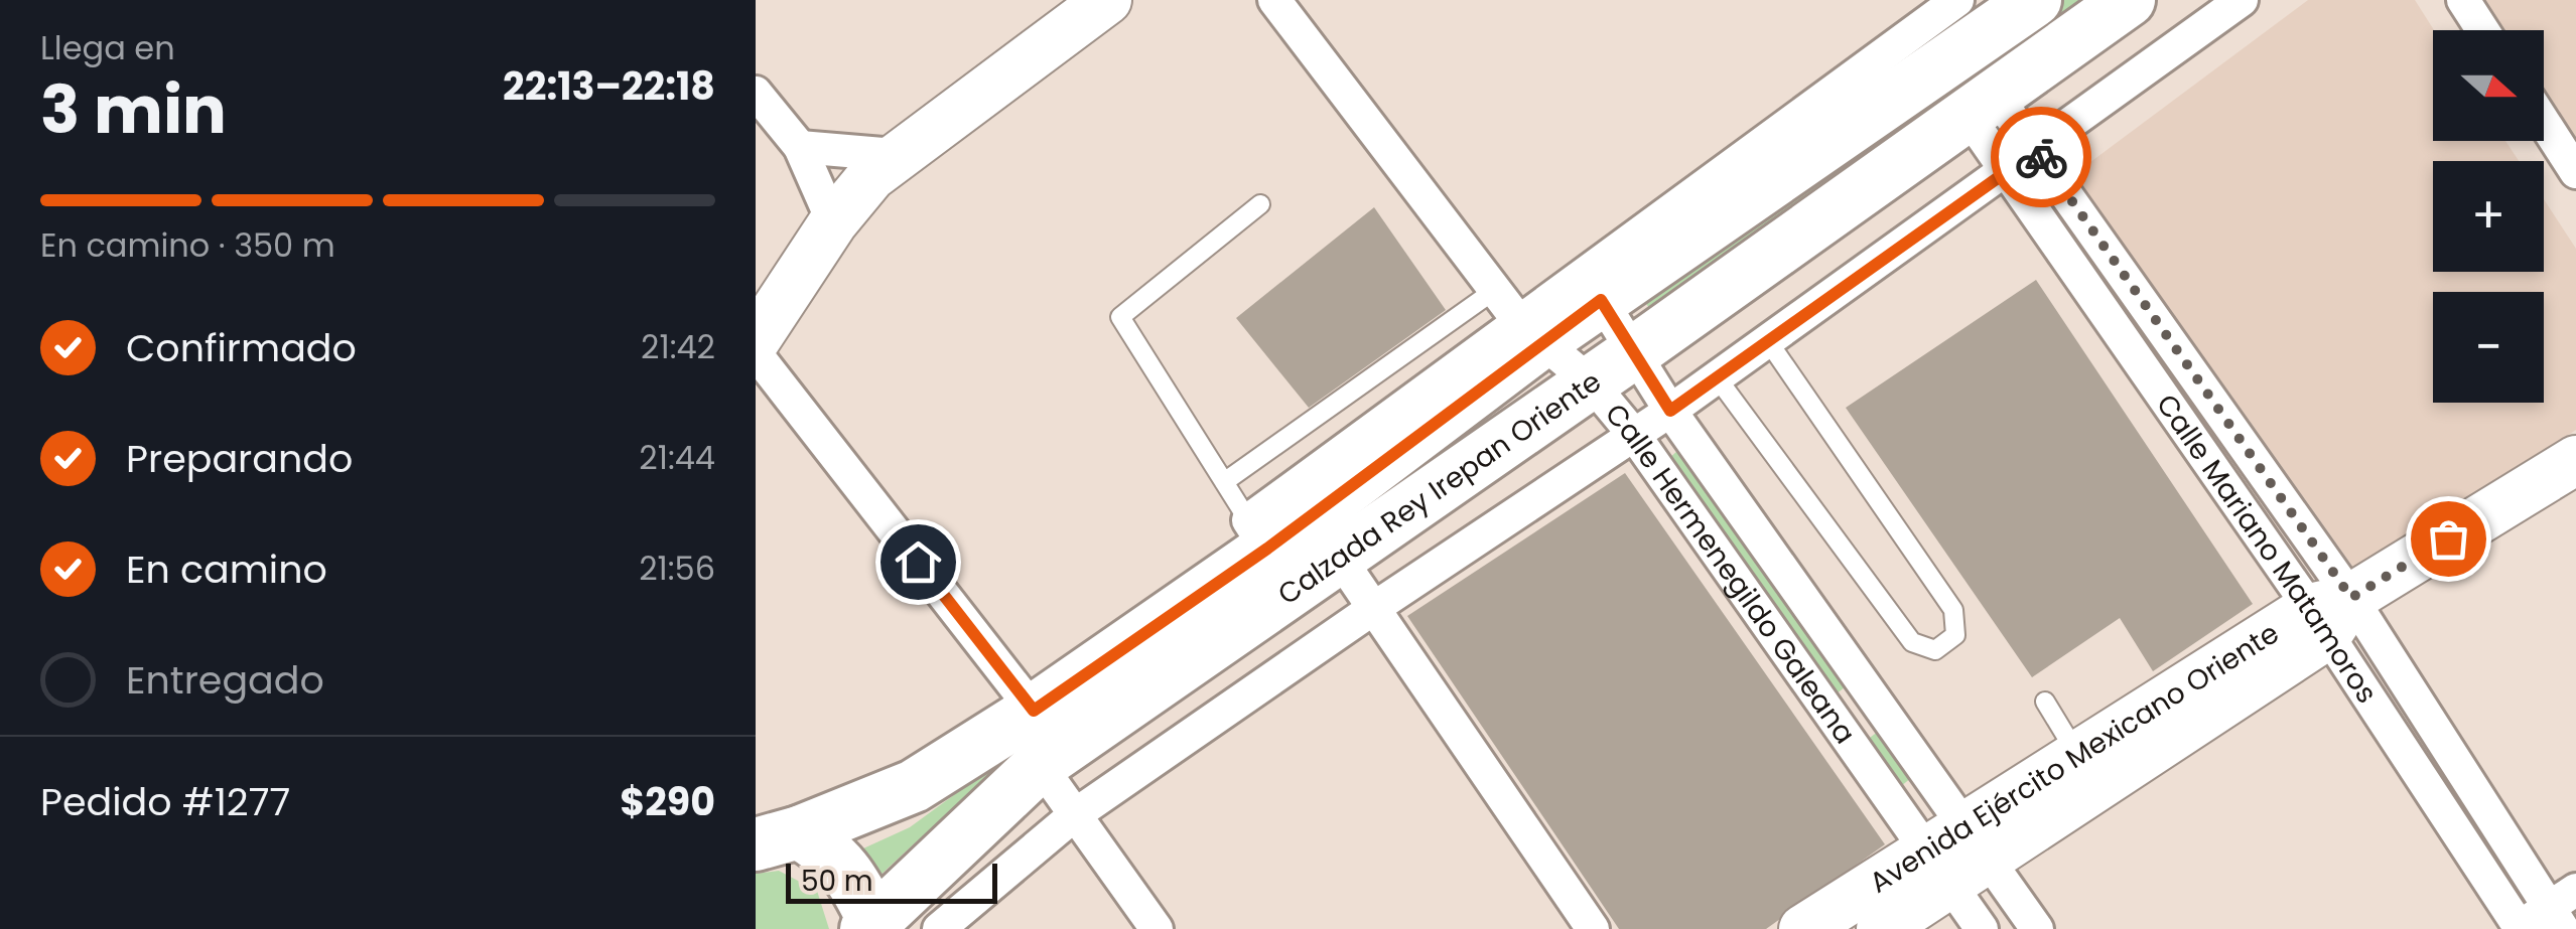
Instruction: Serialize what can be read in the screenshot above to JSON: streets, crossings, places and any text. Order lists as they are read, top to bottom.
{
  "streets": {
    "main road": ["Calzada Rey Irepan Oriente"],
    "street": ["Calle Mariano Matamoros", "Calle Hermenegildo Galeana", "Avenida Ejército Mexicano Oriente"]
  },
  "crossings": [
    ["Calzada Rey Irepan Oriente", "Calle Mariano Matamoros"],
    ["Calzada Rey Irepan Oriente", "Calle Hermenegildo Galeana"],
    ["Calle Mariano Matamoros", "Avenida Ejército Mexicano Oriente"],
    ["Calle Hermenegildo Galeana", "Avenida Ejército Mexicano Oriente"]
  ],
  "scale_bar": "50 m",
  "north": "right",
  "page": {
    "heading": ["3 min", "Llega en", "22:13–22:18"],
    "panel": ["Pedido #1277", "$290"],
    "map_buttons": ["+", "−"],
    "bar": "En camino · 350 m",
    "list": [
      ["Confirmado", "21:42"],
      ["Preparando", "21:44"],
      ["En camino", "21:56"],
      "Entregado"
    ],
    "scale": "50 m"
  }
}
